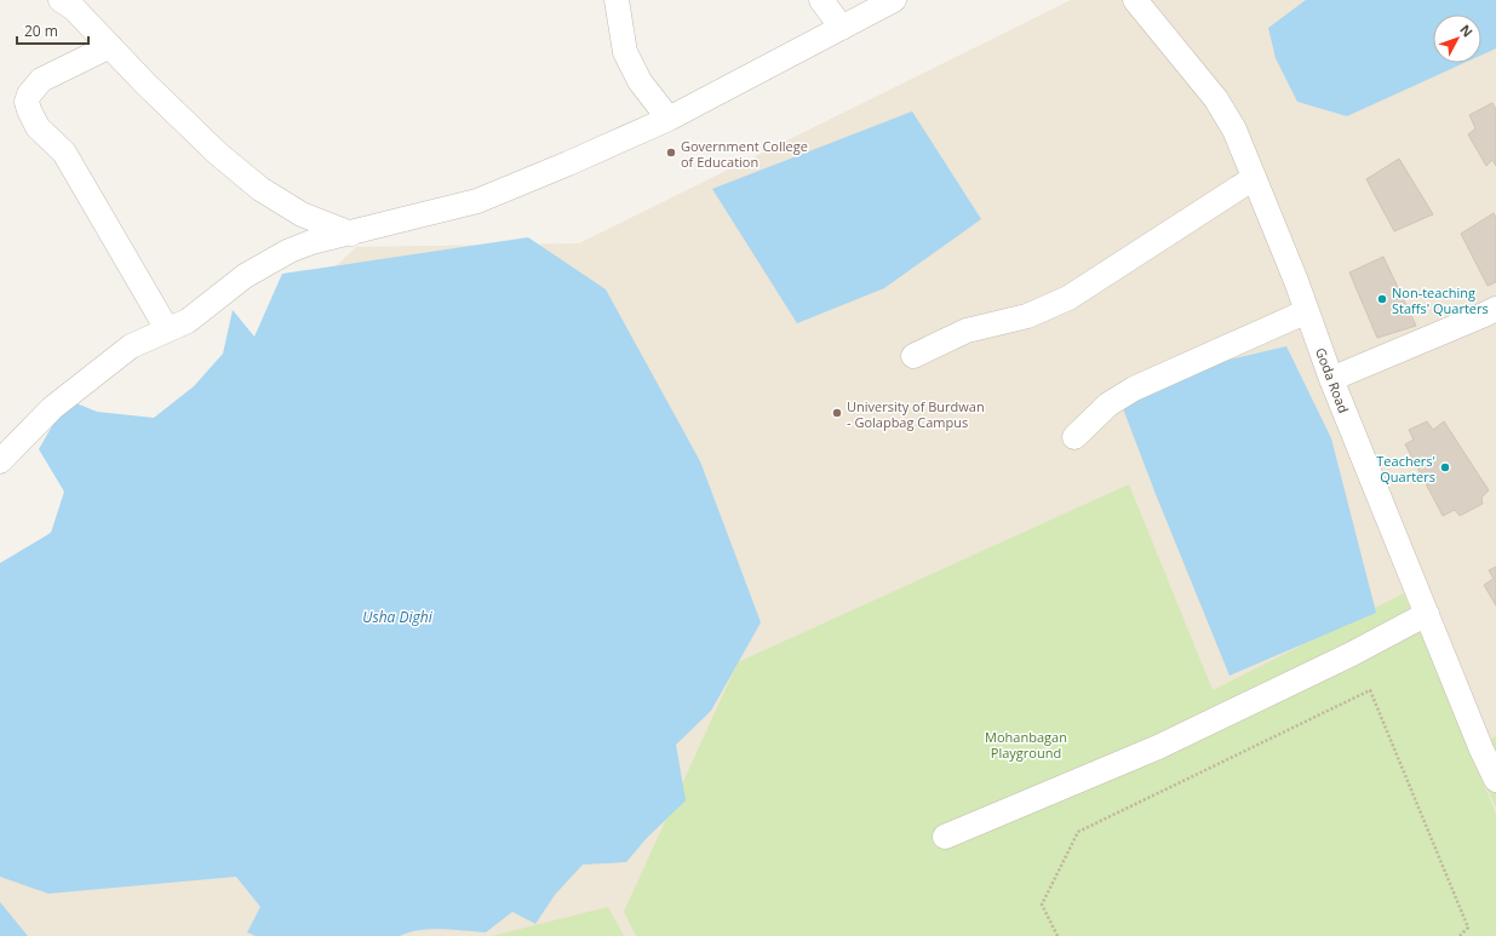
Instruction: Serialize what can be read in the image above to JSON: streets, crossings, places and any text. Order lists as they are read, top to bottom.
{
  "streets": {
    "street": ["Goda Road"]
  },
  "water": ["Usha Dighi"],
  "parks": ["Mohanbagan Playground"],
  "places": [
    "Government College of Education",
    "Non-teaching Staffs' Quarters",
    "University of Burdwan - Golapbag Campus",
    "Teachers' Quarters"
  ],
  "scale_bar": "20 m",
  "north": "top right"
}
